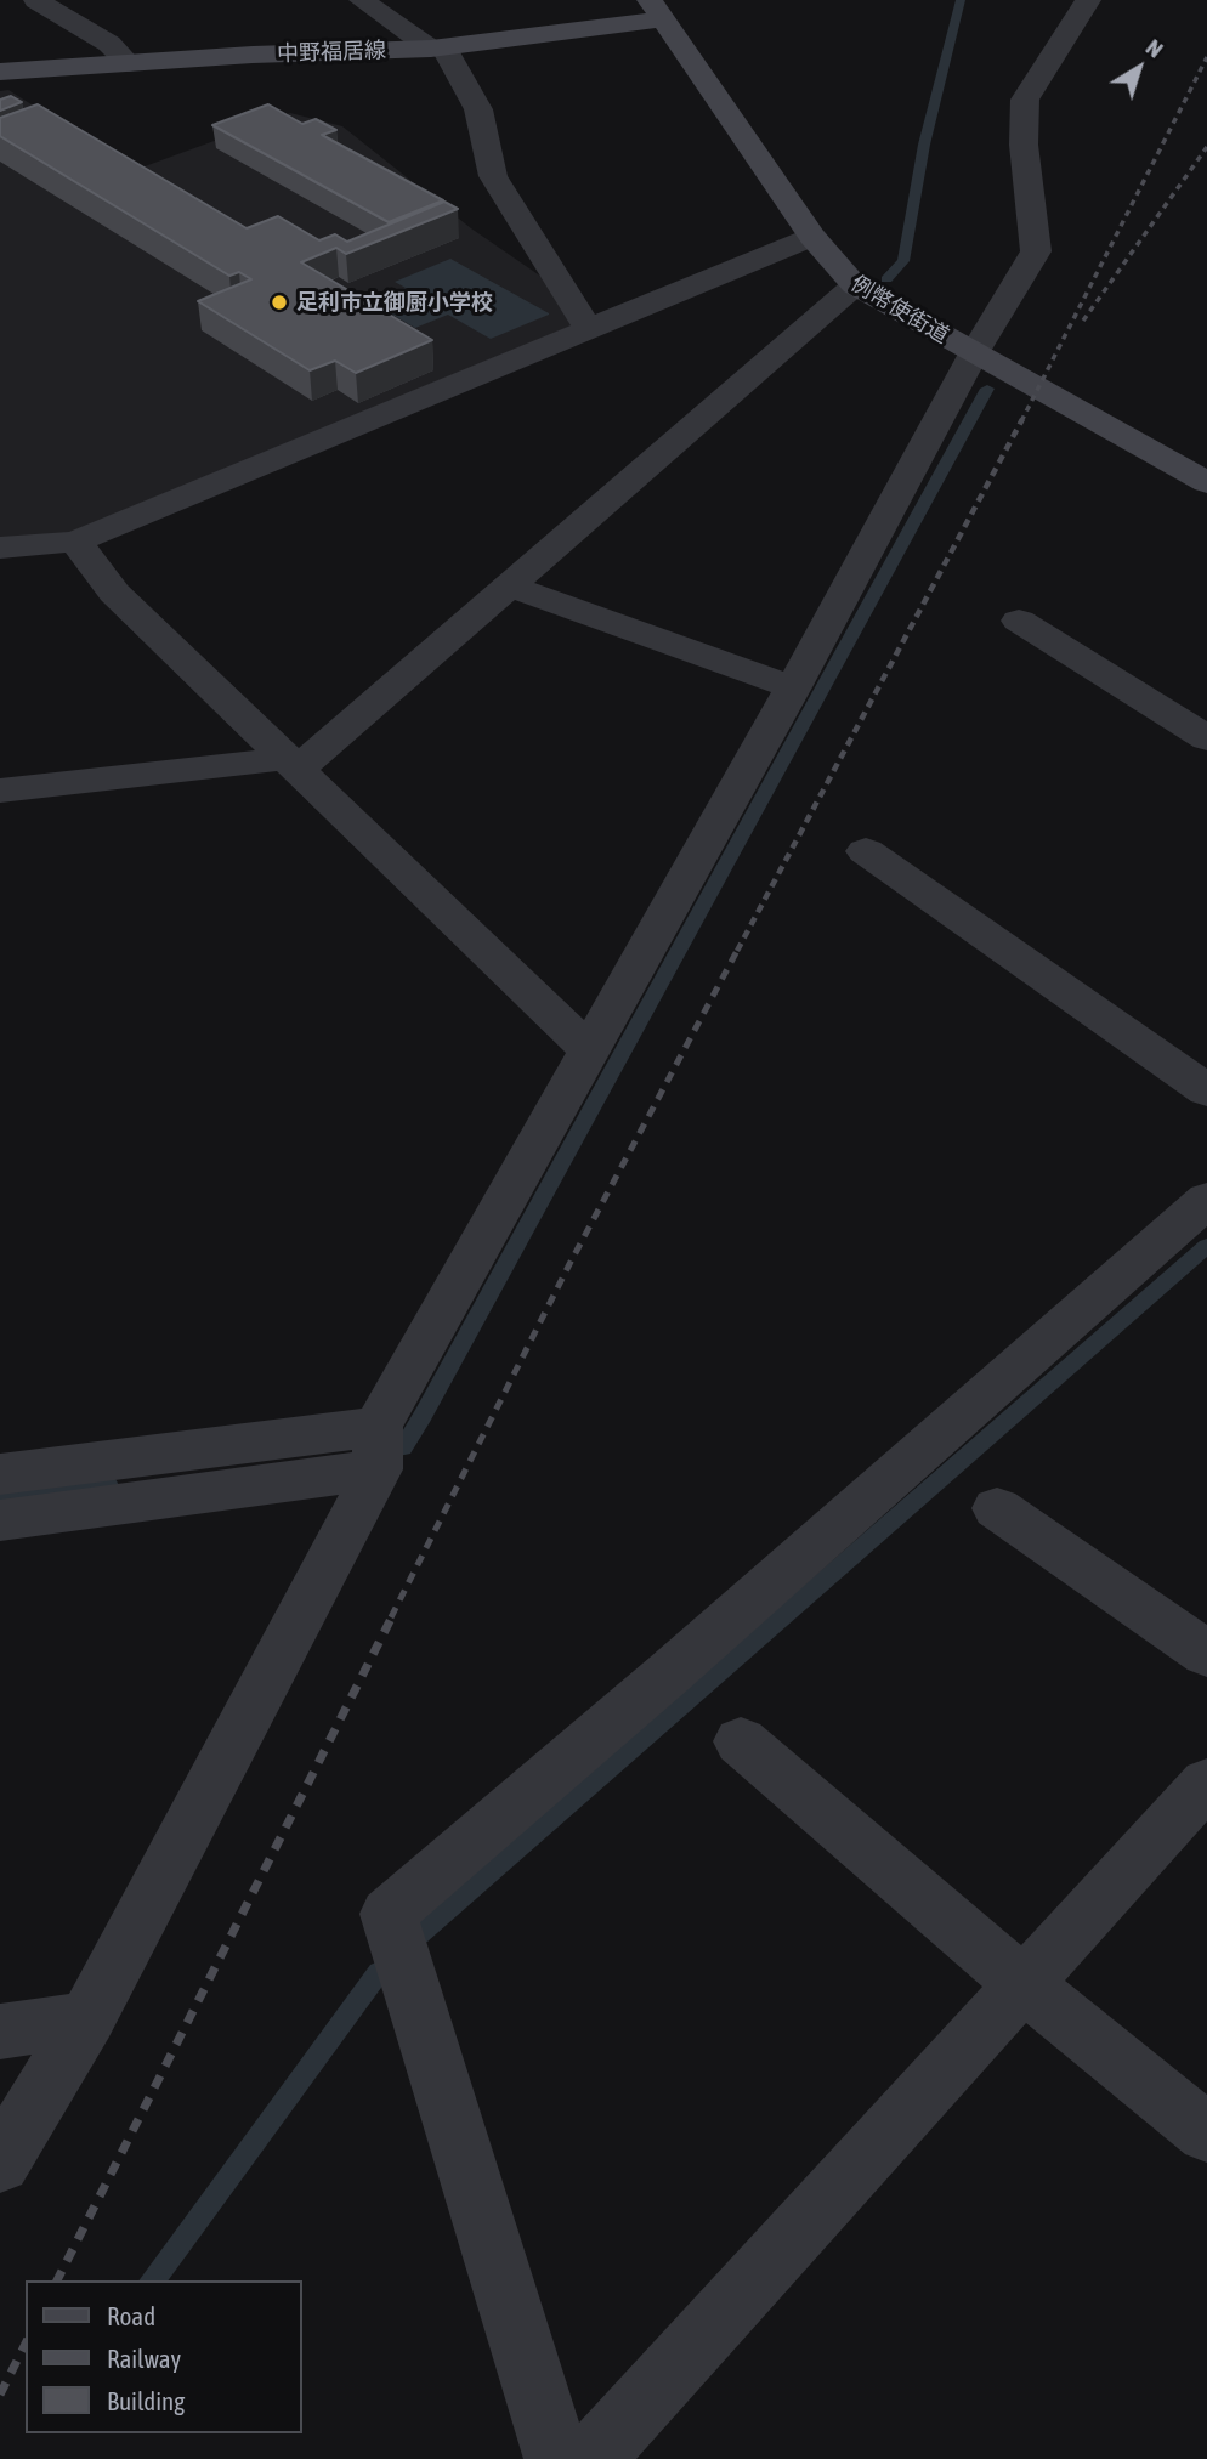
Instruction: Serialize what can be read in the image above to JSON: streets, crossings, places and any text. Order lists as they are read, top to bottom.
{
  "streets": {
    "main road": ["中野福居線", "例幣使街道"]
  },
  "crossings": [
    ["中野福居線", "例幣使街道"]
  ],
  "places": ["足利市立御厨小学校"],
  "legend": ["Road", "Railway", "Building"],
  "north": "top right"
}
